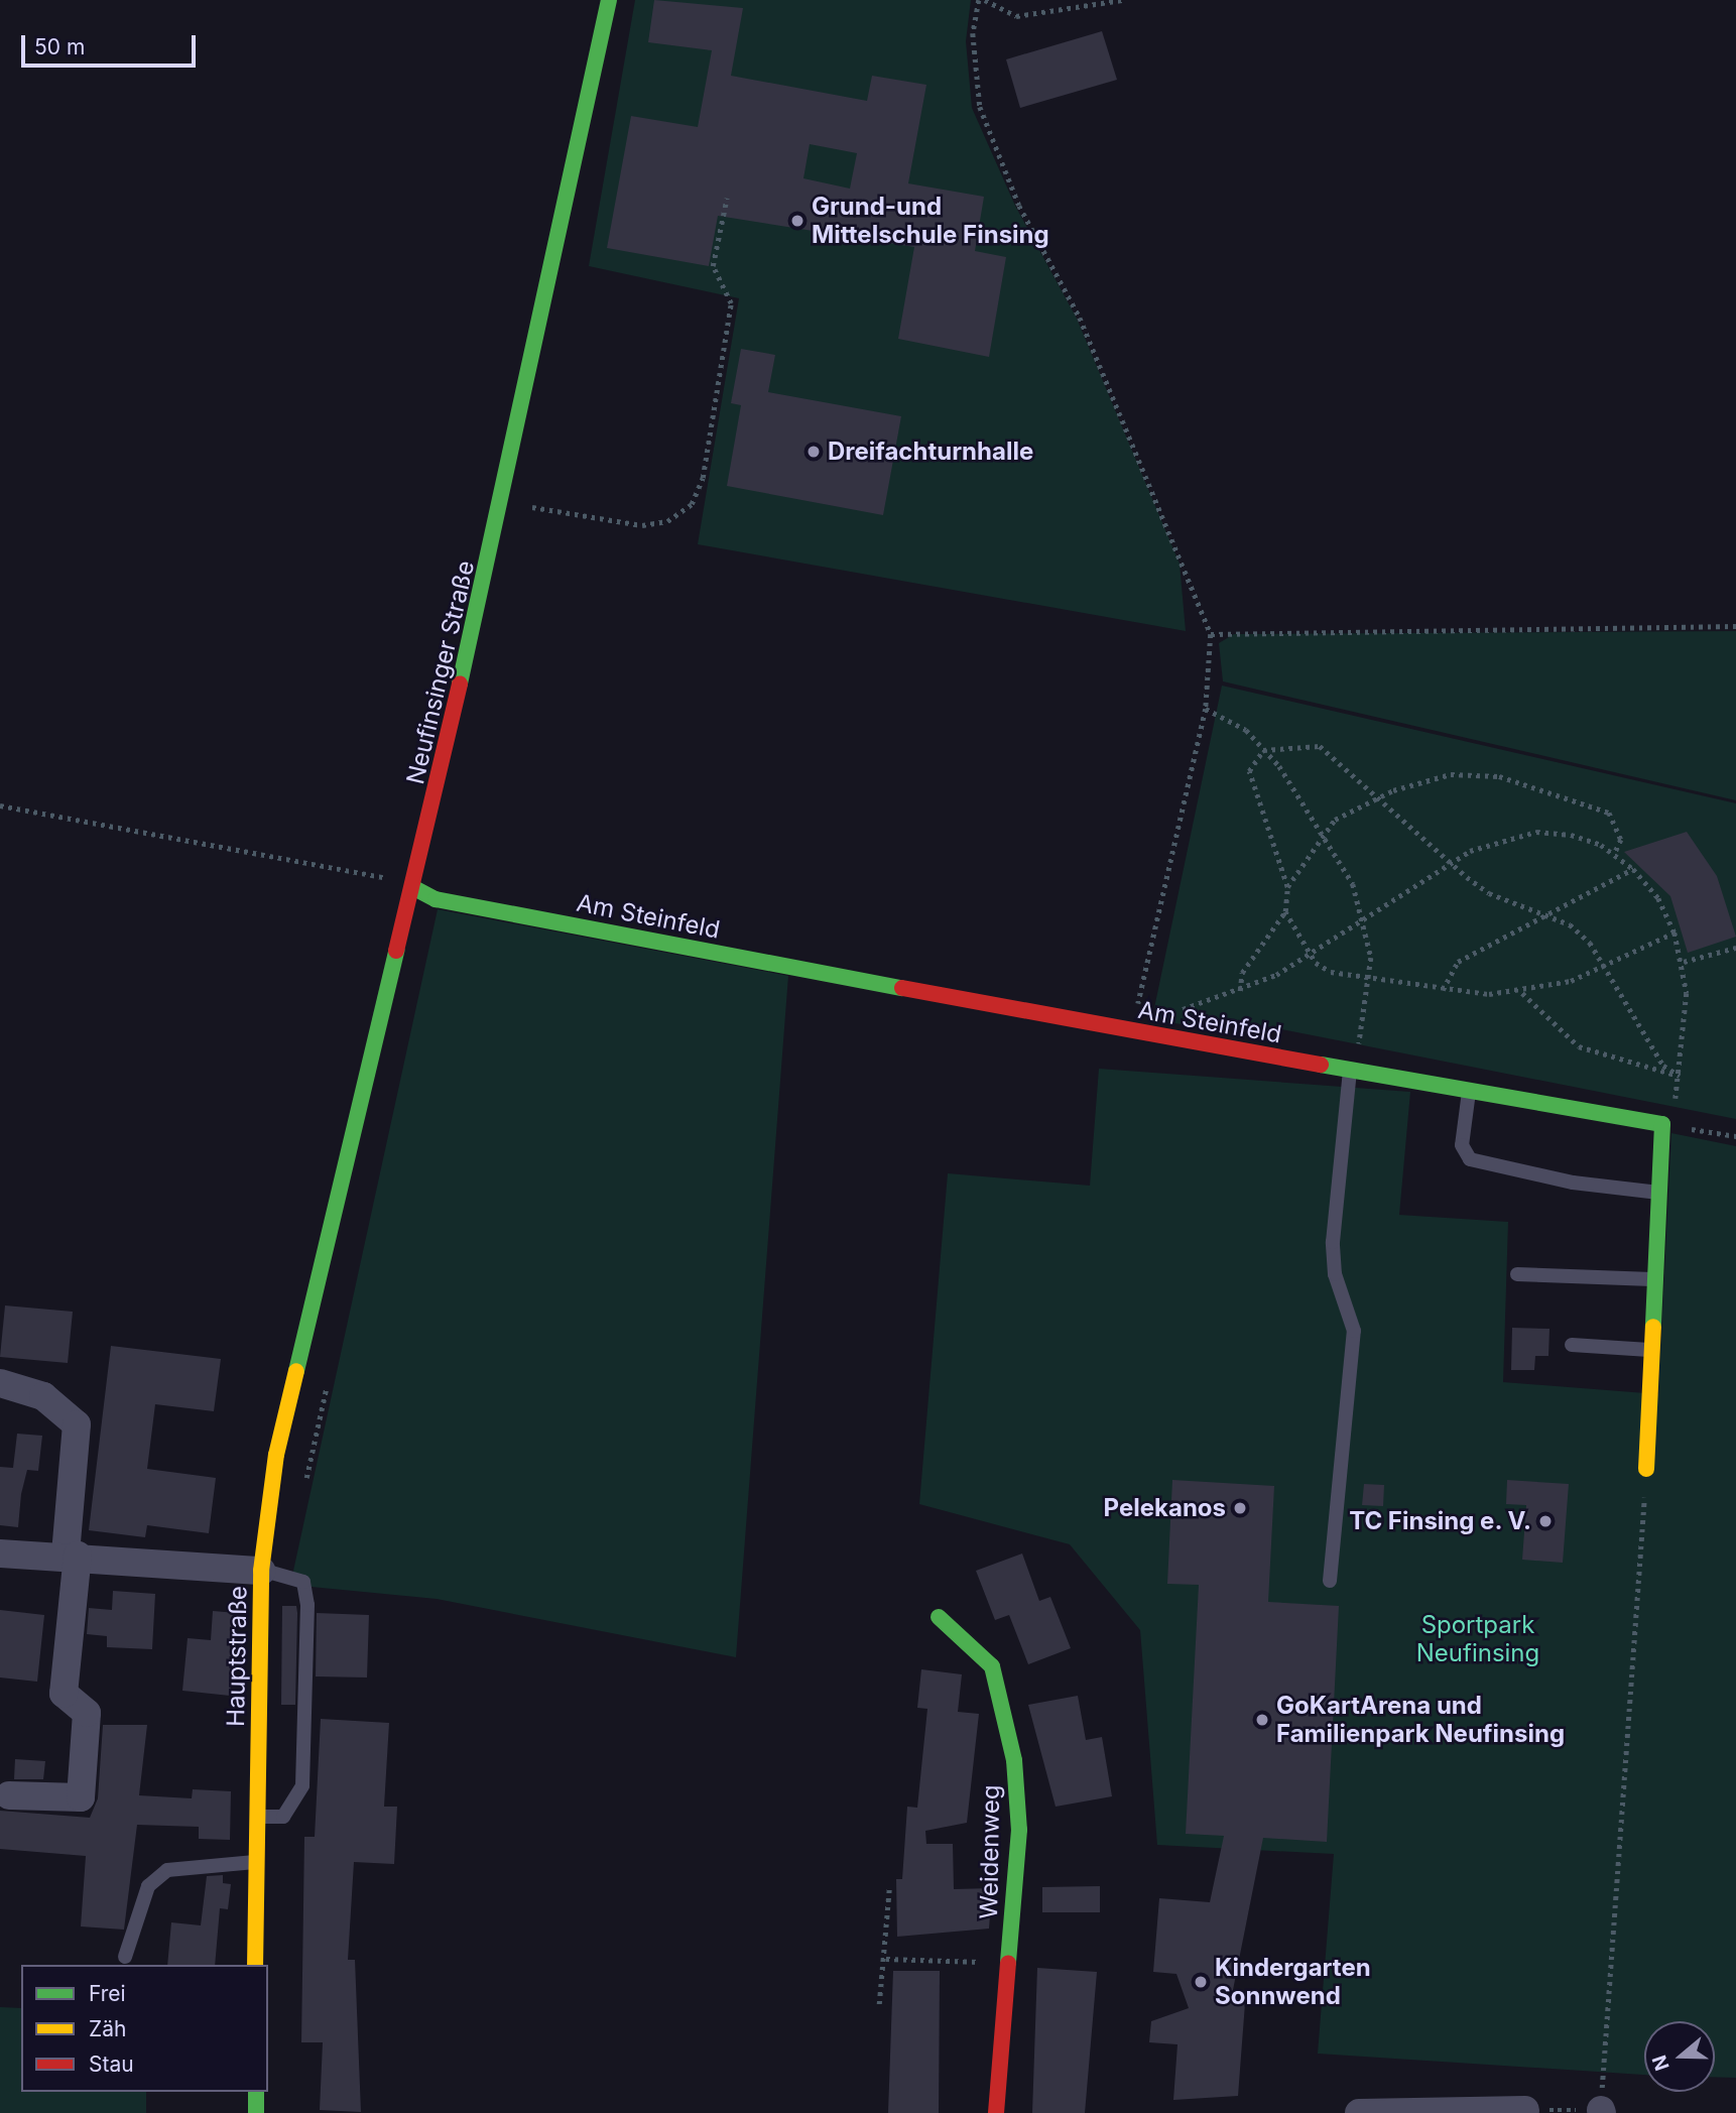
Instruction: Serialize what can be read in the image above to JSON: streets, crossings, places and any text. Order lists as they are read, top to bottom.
{
  "streets": {
    "street": [
      "Neufinsinger Straße",
      "Am Steinfeld",
      "Hauptstraße",
      "Weidenweg"
    ]
  },
  "crossings": [
    ["Neufinsinger Straße", "Am Steinfeld"],
    ["Neufinsinger Straße", "Hauptstraße"]
  ],
  "parks": ["Sportpark Neufinsing"],
  "places": [
    "Grund-und Mittelschule Finsing",
    "Dreifachturnhalle",
    "Pelekanos",
    "TC Finsing e. V.",
    "GoKartArena und Familienpark Neufinsing",
    "Kindergarten Sonnwend"
  ],
  "legend": ["Frei", "Zäh", "Stau"],
  "scale_bar": "50 m",
  "north": "left"
}
